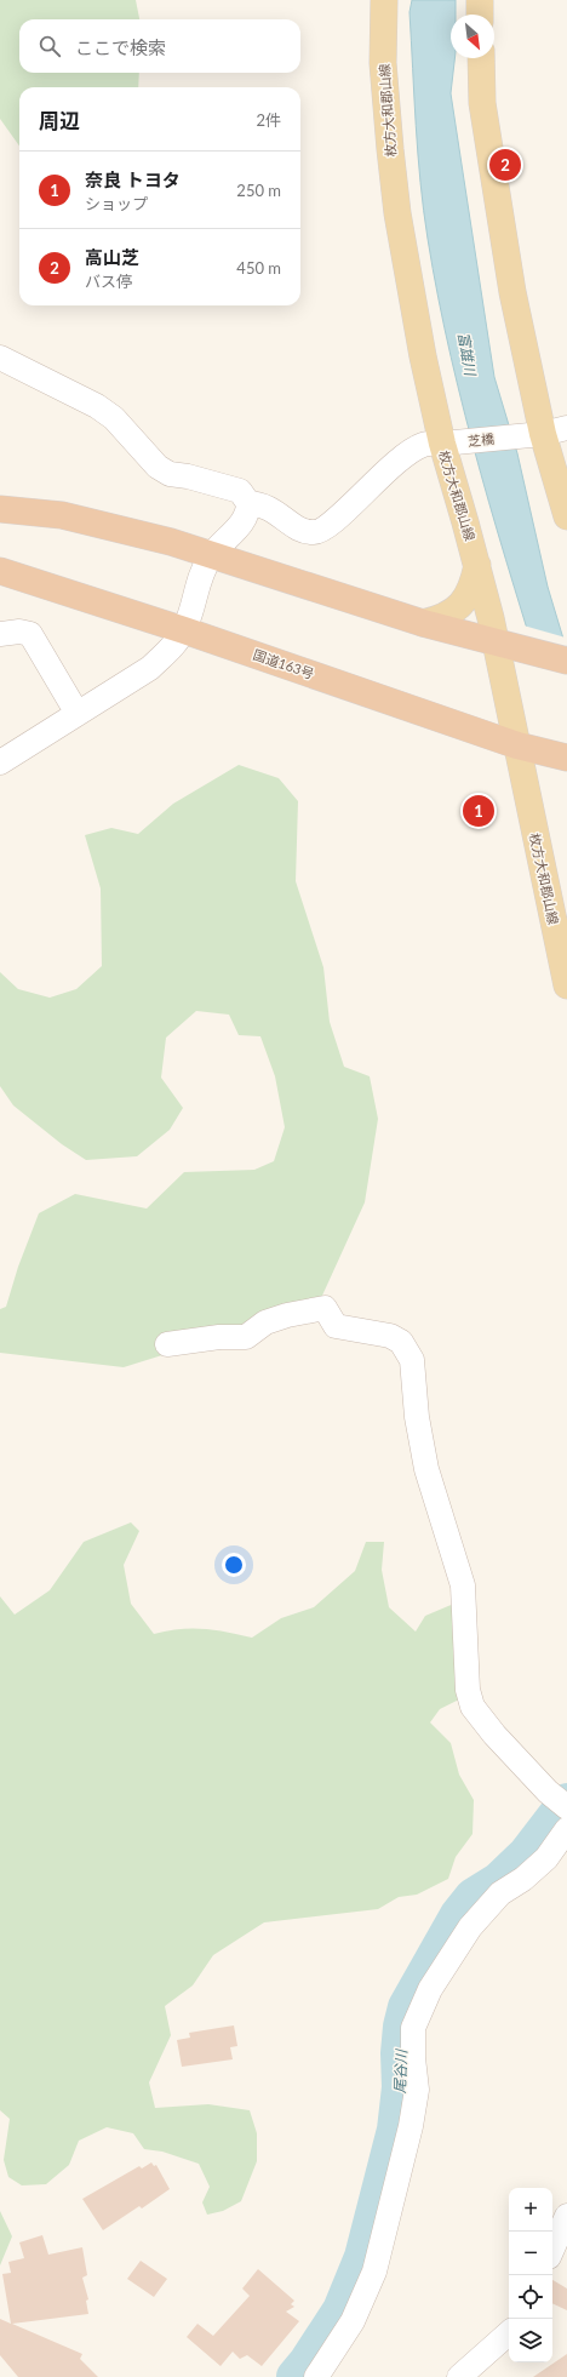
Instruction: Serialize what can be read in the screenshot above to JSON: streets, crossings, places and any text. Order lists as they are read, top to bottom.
{
  "streets": {
    "highway": ["国道163号"],
    "main road": ["枚方大和郡山線"],
    "street": ["芝橋"]
  },
  "crossings": [
    ["枚方大和郡山線", "芝橋"],
    ["枚方大和郡山線", "国道163号"]
  ],
  "water": ["富雄川", "尾谷川"],
  "north": "bottom right",
  "page": {
    "search": "ここで検索",
    "heading": ["周辺", "2件"],
    "pins": ["2", "1"],
    "list": [
      {
        "mark": "1",
        "name": "奈良 トヨタ",
        "note": "ショップ",
        "value": "250 m"
      },
      {
        "mark": "2",
        "name": "高山芝",
        "note": "バス停",
        "value": "450 m"
      }
    ],
    "map_buttons": ["+", "−"]
  }
}
